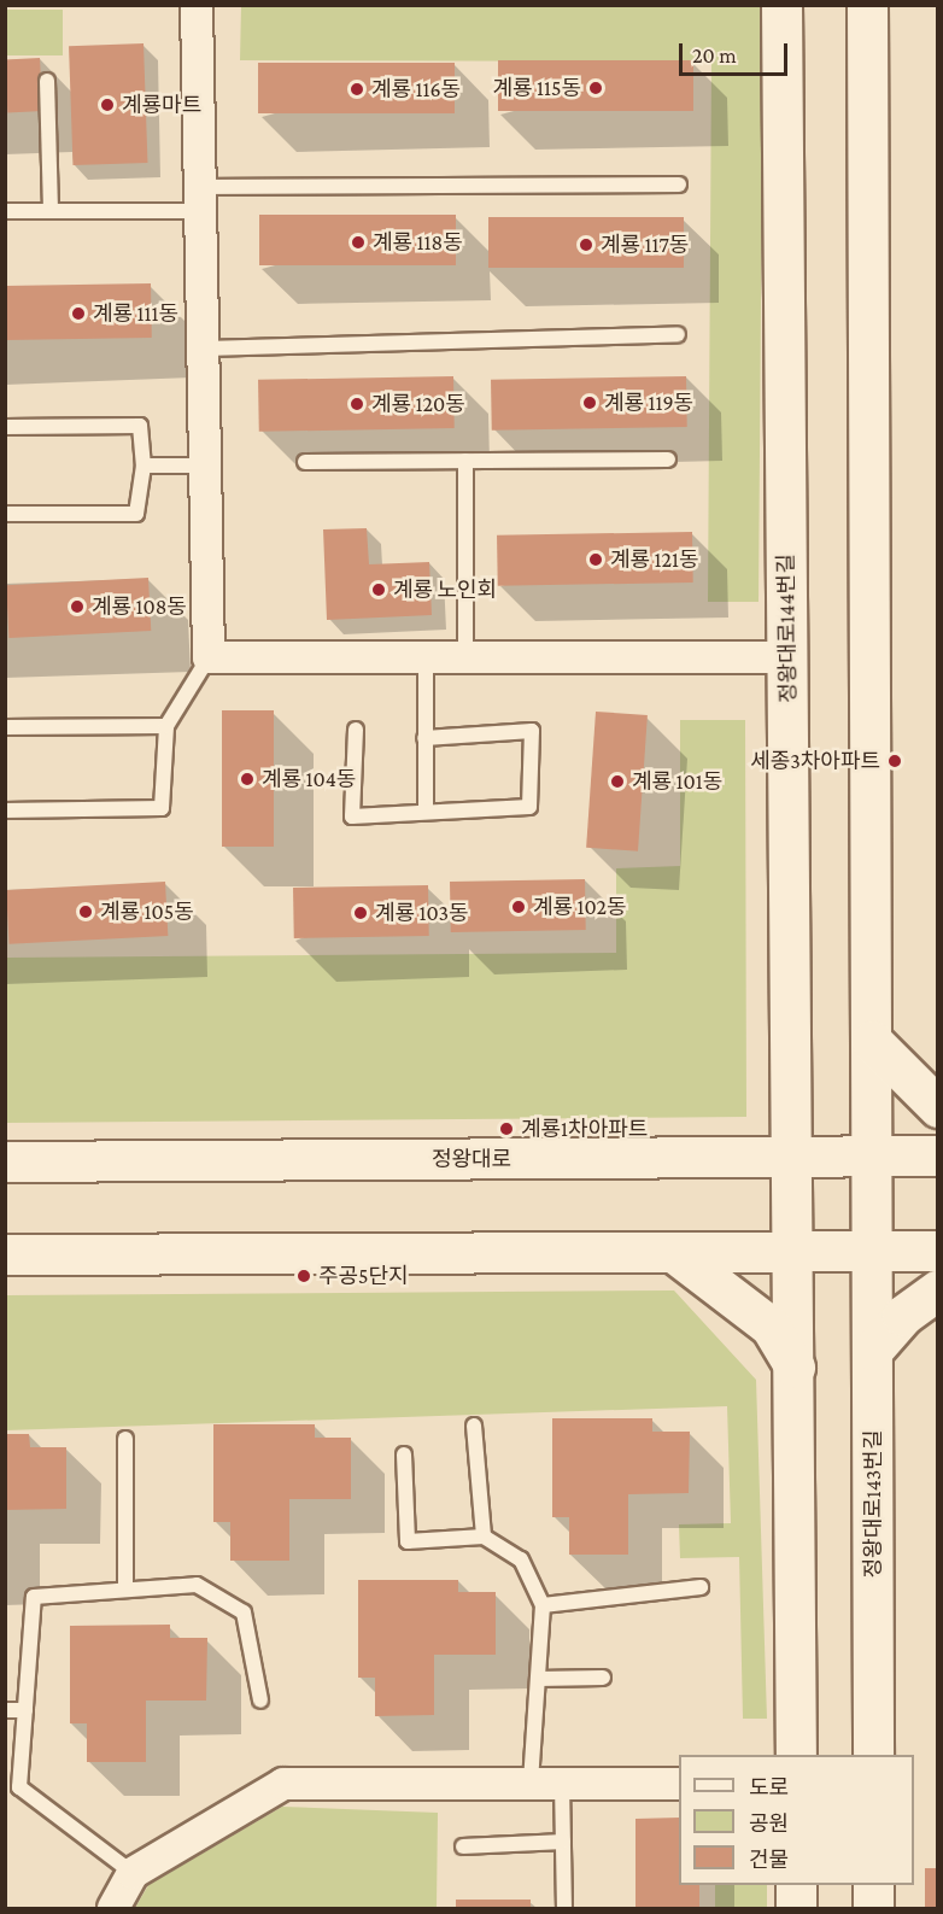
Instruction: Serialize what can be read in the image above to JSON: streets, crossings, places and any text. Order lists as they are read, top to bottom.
{
  "streets": {
    "street": ["정왕대로144번길", "정왕대로", "정왕대로143번길"]
  },
  "crossings": [
    ["정왕대로144번길", "정왕대로"]
  ],
  "places": [
    "계룡 115동",
    "계룡 116동",
    "계룡마트",
    "계룡 118동",
    "계룡 117동",
    "계룡 111동",
    "계룡 119동",
    "계룡 120동",
    "계룡 121동",
    "계룡 노인회",
    "계룡 108동",
    "세종3차아파트",
    "계룡 104동",
    "계룡 101동",
    "계룡 102동",
    "계룡 105동",
    "계룡 103동",
    "계룡1차아파트",
    "주공5단지"
  ],
  "legend": ["도로", "공원", "건물"],
  "scale_bar": "20 m"
}
